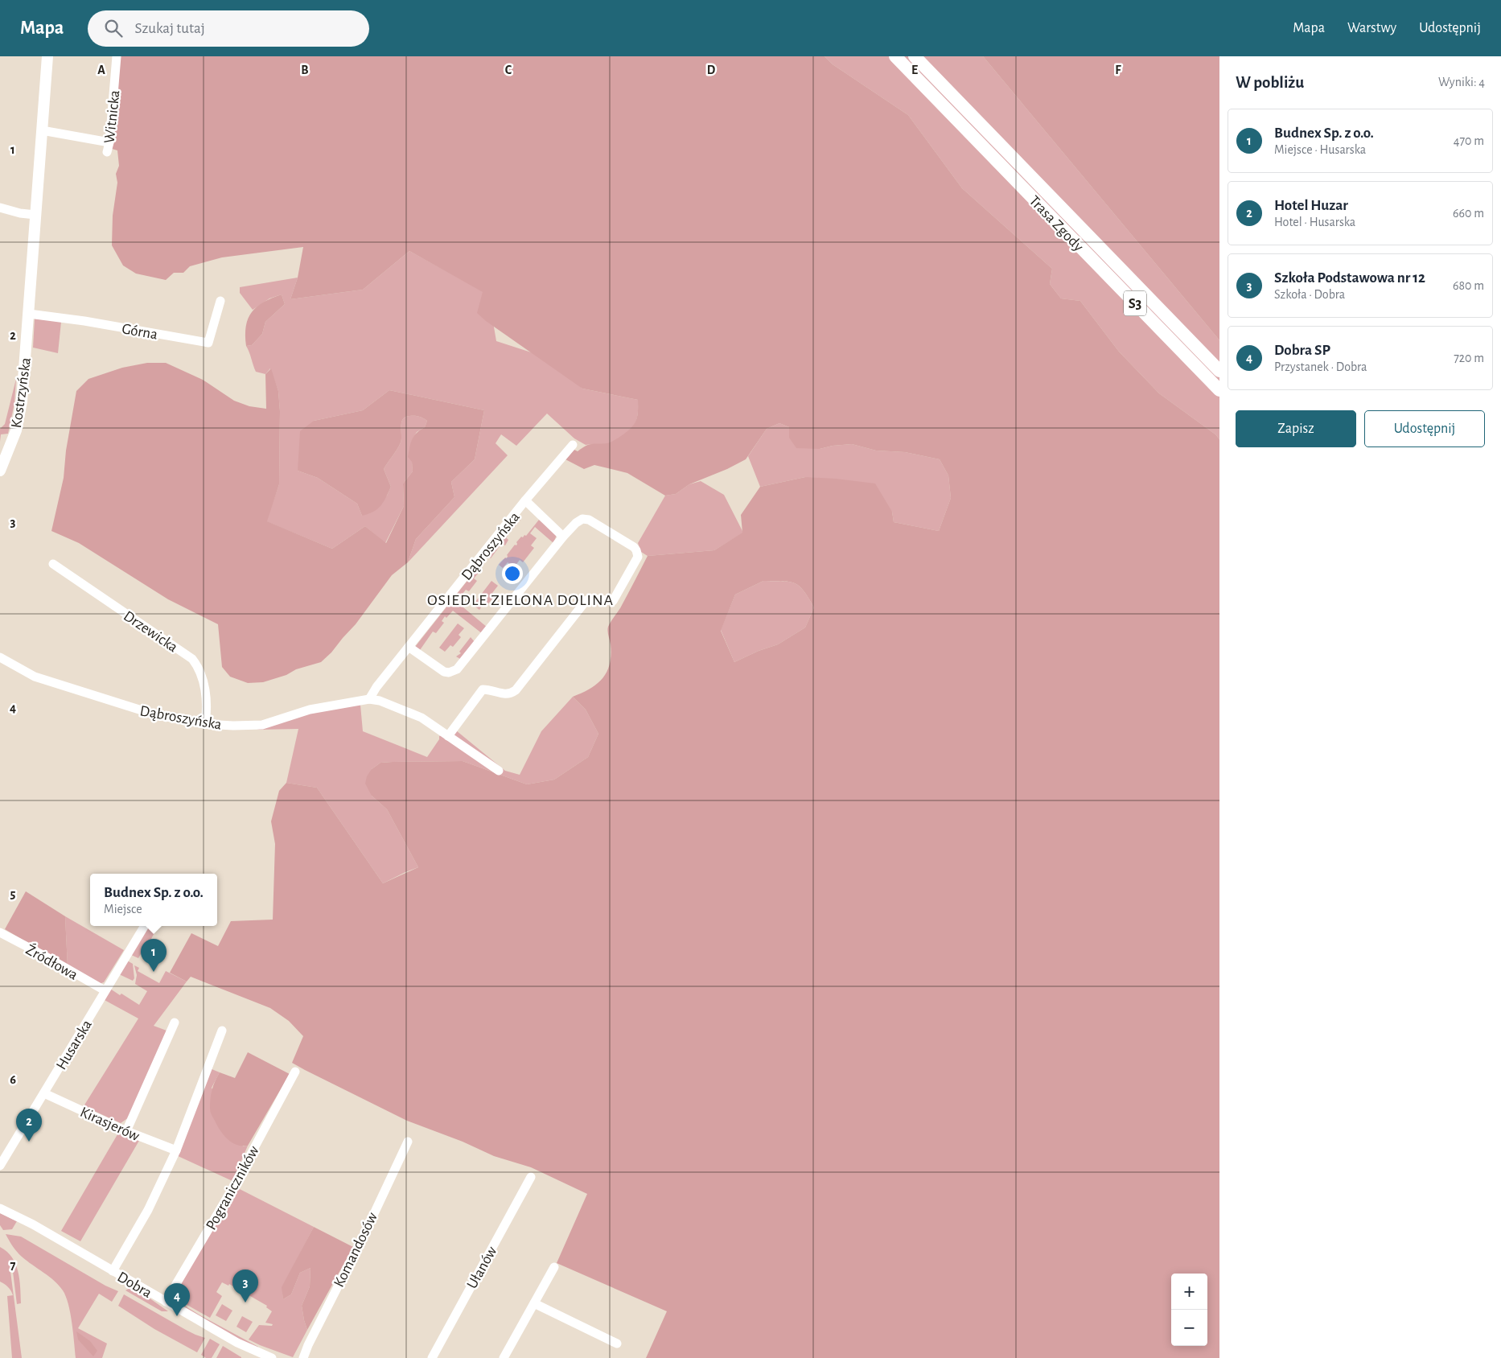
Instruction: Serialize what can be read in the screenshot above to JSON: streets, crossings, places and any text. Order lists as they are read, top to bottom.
{
  "streets": {
    "highway": ["Trasa Zgody", "S3"],
    "main road": ["Kostrzyńska"],
    "street": [
      "Witnicka",
      "Górna",
      "Dąbroszyńska",
      "Drzewicka",
      "Źródłowa",
      "Husarska",
      "Kirasjerów",
      "Pograniczników",
      "Komandosów",
      "Ułanów",
      "Dobra"
    ]
  },
  "crossings": [
    ["Górna", "Kostrzyńska"],
    ["Dąbroszyńska", "Drzewicka"],
    ["Źródłowa", "Husarska"],
    ["Husarska", "Kirasjerów"],
    ["Pograniczników", "Dobra"]
  ],
  "districts": ["OSIEDLE ZIELONA DOLINA"],
  "page": {
    "header": "Mapa",
    "search": "Szukaj tutaj",
    "nav": ["Mapa", "Warstwy", "Udostępnij"],
    "heading": ["W pobliżu", "Wyniki: 4"],
    "list": [
      {
        "mark": "1",
        "name": "Budnex Sp. z o.o.",
        "note": "Miejsce · Husarska",
        "value": "470 m"
      },
      {
        "mark": "2",
        "name": "Hotel Huzar",
        "note": "Hotel · Husarska",
        "value": "660 m"
      },
      {
        "mark": "3",
        "name": "Szkoła Podstawowa nr 12",
        "note": "Szkoła · Dobra",
        "value": "680 m"
      },
      {
        "mark": "4",
        "name": "Dobra SP",
        "note": "Przystanek · Dobra",
        "value": "720 m"
      }
    ],
    "buttons": ["Zapisz", "Udostępnij"],
    "popup": ["Budnex Sp. z o.o.", "Miejsce"],
    "pins": [
      "1",
      "2",
      "3",
      "4"
    ],
    "map_buttons": ["+", "−"]
  },
  "grid": {
    "columns": [
      "A",
      "B",
      "C",
      "D",
      "E",
      "F"
    ],
    "rows": [
      "1",
      "2",
      "3",
      "4",
      "5",
      "6",
      "7"
    ]
  }
}
